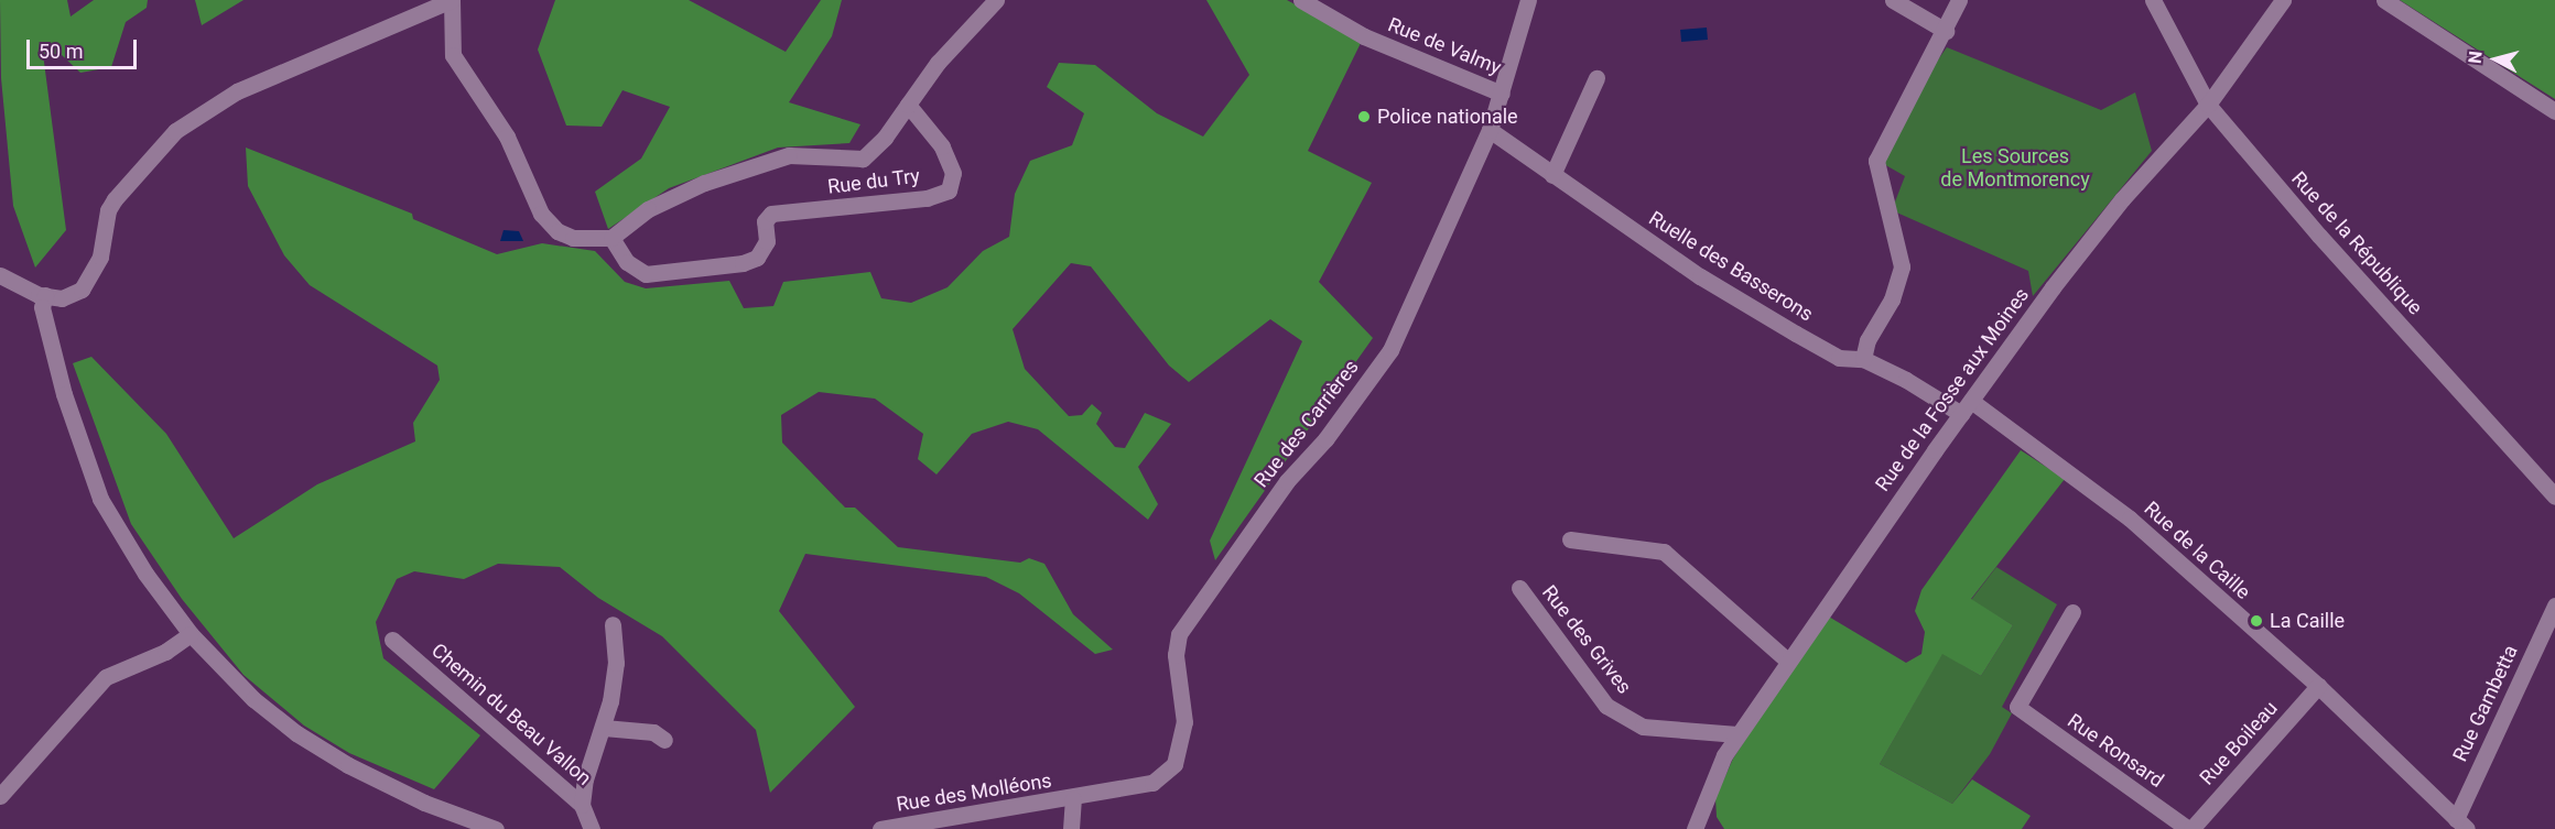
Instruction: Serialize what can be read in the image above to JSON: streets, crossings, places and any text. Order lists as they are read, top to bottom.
{
  "streets": {
    "street": [
      "Rue de Valmy",
      "Rue du Try",
      "Rue de la République",
      "Ruelle des Basserons",
      "Rue de la Fosse aux Moines",
      "Rue des Carrières",
      "Rue de la Caille",
      "Rue des Grives",
      "Rue Gambetta",
      "Chemin du Beau Vallon",
      "Rue Boileau",
      "Rue Ronsard",
      "Rue des Molléons"
    ]
  },
  "crossings": [
    ["Rue de Valmy", "Rue des Carrières"],
    ["Rue de la République", "Rue de la Fosse aux Moines"],
    ["Ruelle des Basserons", "Rue de la Fosse aux Moines"],
    ["Ruelle des Basserons", "Rue des Carrières"],
    ["Ruelle des Basserons", "Rue de la Caille"],
    ["Rue de la Fosse aux Moines", "Rue de la Caille"],
    ["Rue de la Fosse aux Moines", "Rue des Grives"],
    ["Rue des Carrières", "Rue des Molléons"],
    ["Rue de la Caille", "Rue Gambetta"],
    ["Rue de la Caille", "Rue Boileau"],
    ["Rue Boileau", "Rue Ronsard"]
  ],
  "parks": ["Les Sources de Montmorency"],
  "places": ["Police nationale", "La Caille"],
  "scale_bar": "50 m",
  "north": "left"
}
